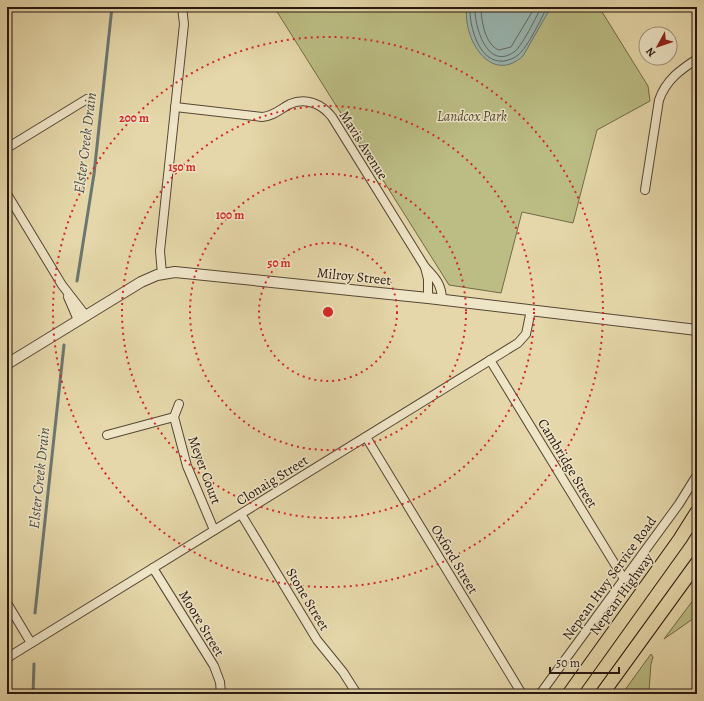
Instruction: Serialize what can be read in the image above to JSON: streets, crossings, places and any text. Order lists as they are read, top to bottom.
{
  "streets": {
    "highway": ["Nepean Highway"],
    "street": [
      "Mavis Avenue",
      "Milroy Street",
      "Cambridge Street",
      "Meyer Court",
      "Clonaig Street",
      "Oxford Street",
      "Nepean Hwy Service Road",
      "Stone Street",
      "Moore Street"
    ]
  },
  "crossings": [
    ["Mavis Avenue", "Milroy Street"],
    ["Milroy Street", "Clonaig Street"],
    ["Cambridge Street", "Clonaig Street"],
    ["Cambridge Street", "Nepean Hwy Service Road"],
    ["Meyer Court", "Clonaig Street"],
    ["Clonaig Street", "Oxford Street"],
    ["Clonaig Street", "Stone Street"],
    ["Clonaig Street", "Moore Street"]
  ],
  "water": ["Elster Creek Drain"],
  "parks": ["Landcox Park"],
  "scale_bar": "50 m",
  "north": "bottom left",
  "rings": [
    "200 m",
    "150 m",
    "100 m",
    "50 m"
  ]
}
